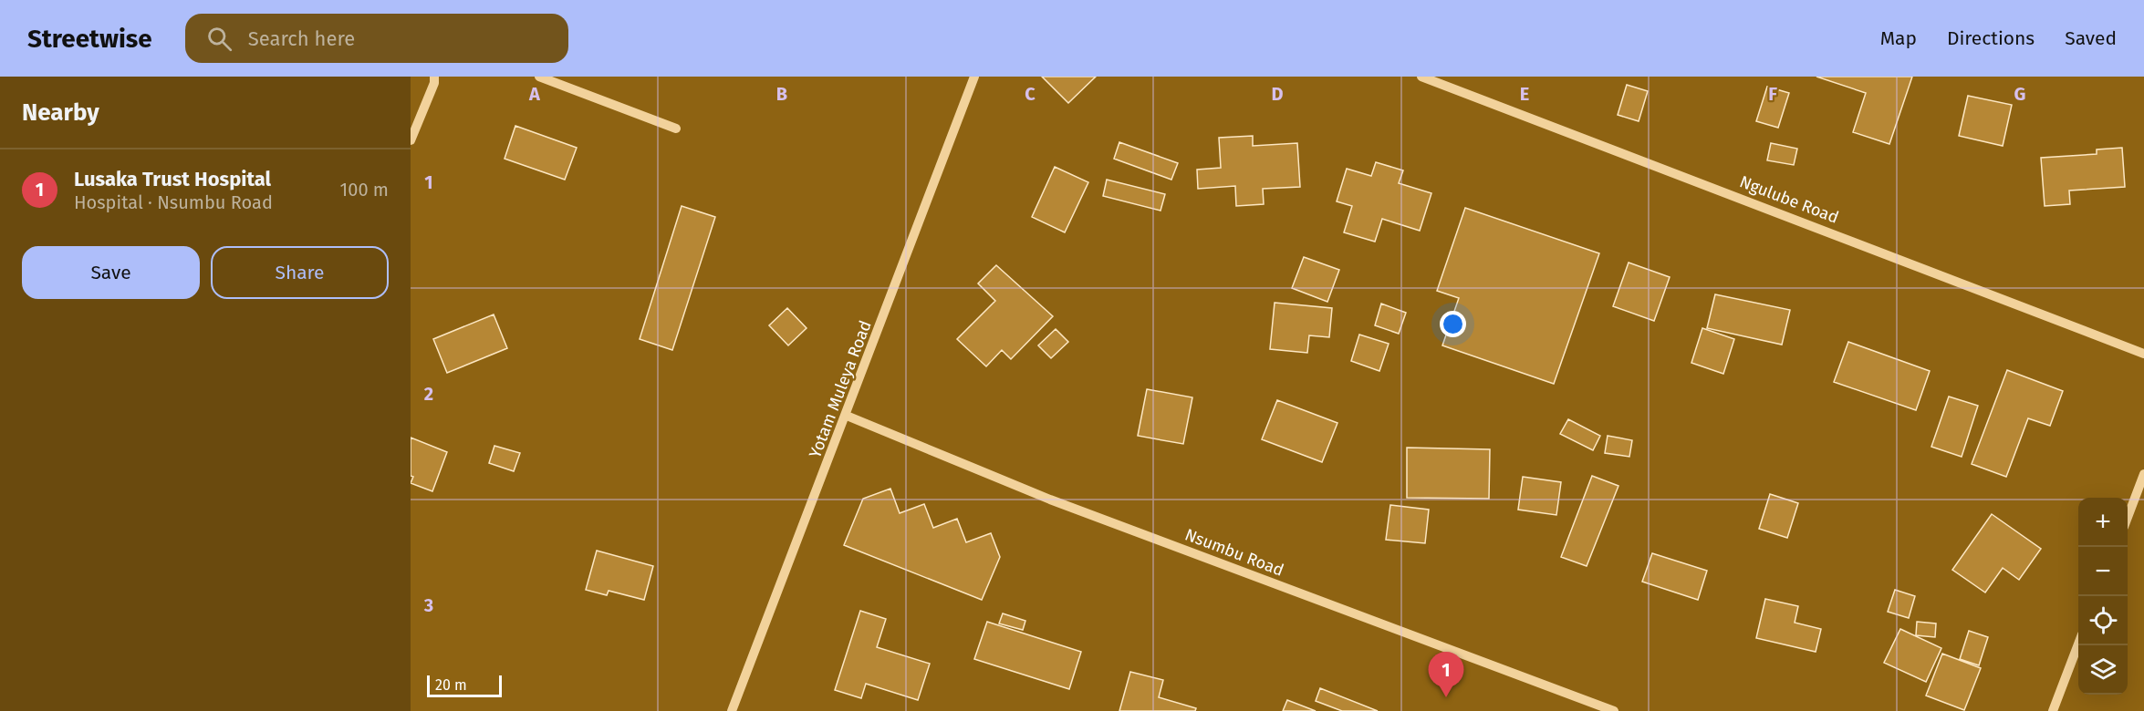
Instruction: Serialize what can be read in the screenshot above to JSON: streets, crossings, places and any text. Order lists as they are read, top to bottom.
{
  "streets": {
    "street": ["Ngulube Road", "Yotam Muleya Road", "Nsumbu Road"]
  },
  "crossings": [
    ["Yotam Muleya Road", "Nsumbu Road"]
  ],
  "scale_bar": "20 m",
  "page": {
    "header": "Streetwise",
    "search": "Search here",
    "nav": ["Map", "Directions", "Saved"],
    "heading": "Nearby",
    "list": [
      {
        "mark": "1",
        "name": "Lusaka Trust Hospital",
        "note": "Hospital · Nsumbu Road",
        "value": "100 m"
      }
    ],
    "buttons": ["Save", "Share"],
    "map_buttons": ["+", "−"],
    "pins": "1",
    "scale": "20 m"
  },
  "grid": {
    "columns": [
      "A",
      "B",
      "C",
      "D",
      "E",
      "F",
      "G"
    ],
    "rows": ["1", "2", "3"]
  }
}
